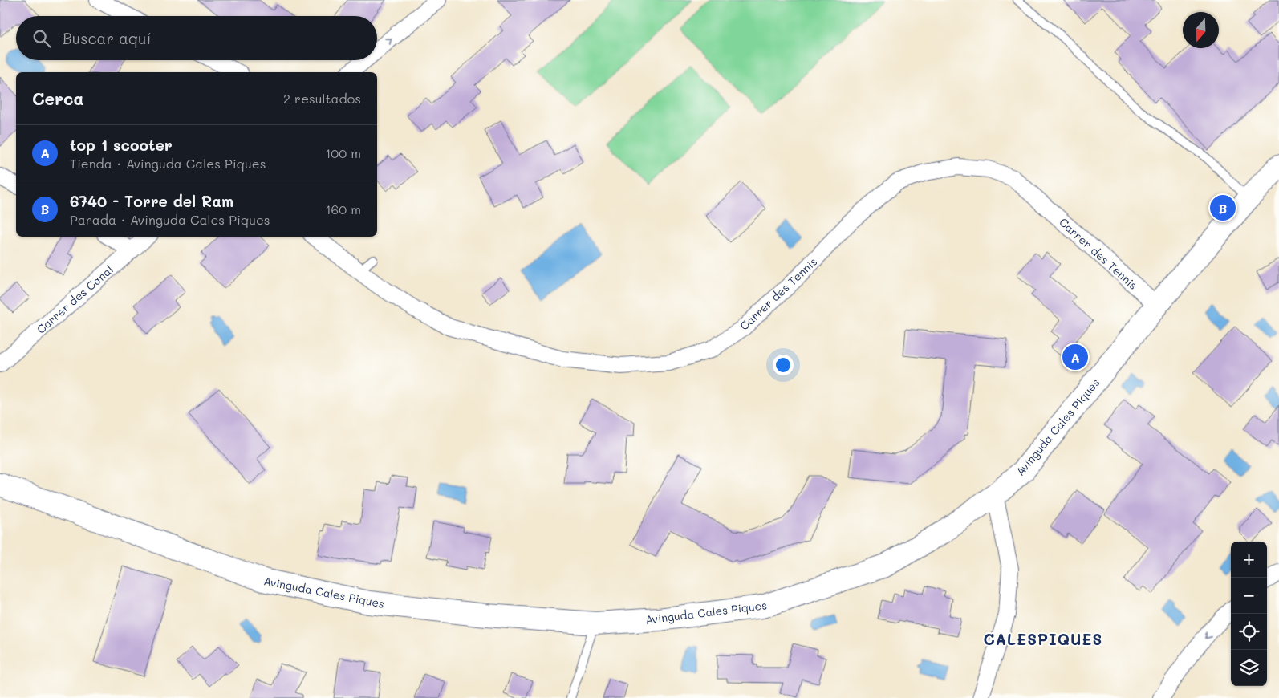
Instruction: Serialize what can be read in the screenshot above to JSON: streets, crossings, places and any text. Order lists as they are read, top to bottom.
{
  "streets": {
    "street": ["Carrer des Tennis", "Carrer des Canal", "Avinguda Cales Piques"]
  },
  "crossings": [
    ["Carrer des Tennis", "Avinguda Cales Piques"]
  ],
  "districts": ["CALESPIQUES"],
  "north": "bottom",
  "page": {
    "search": "Buscar aquí",
    "heading": ["Cerca", "2 resultados"],
    "list": [
      {
        "mark": "A",
        "name": "top 1 scooter",
        "note": "Tienda · Avinguda Cales Piques",
        "value": "100 m"
      },
      {
        "mark": "B",
        "name": "6740 - Torre del Ram",
        "note": "Parada · Avinguda Cales Piques",
        "value": "160 m"
      }
    ],
    "pins": ["B", "A"],
    "map_buttons": ["+", "−"]
  }
}
